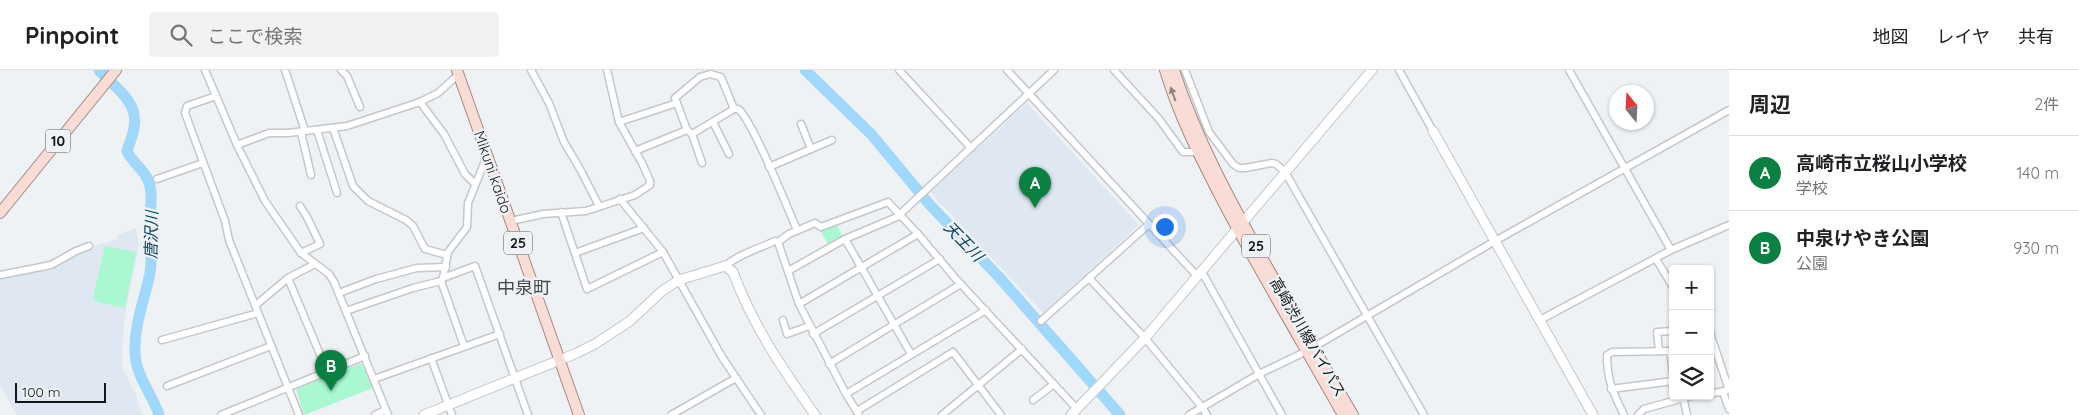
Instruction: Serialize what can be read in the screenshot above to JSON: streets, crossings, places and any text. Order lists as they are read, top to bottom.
{
  "streets": {
    "main road": [
      "10",
      "Mikuni kaido",
      "25",
      "高崎渋川線バイパス"
    ]
  },
  "districts": ["中泉町"],
  "water": ["唐沢川", "天王川"],
  "scale_bar": "100 m",
  "north": "top",
  "page": {
    "header": "Pinpoint",
    "search": "ここで検索",
    "nav": ["地図", "レイヤ", "共有"],
    "heading": ["周辺", "2件"],
    "list": [
      {
        "mark": "A",
        "name": "高崎市立桜山小学校",
        "note": "学校",
        "value": "140 m"
      },
      {
        "mark": "B",
        "name": "中泉けやき公園",
        "note": "公園",
        "value": "930 m"
      }
    ],
    "pins": ["A", "B"],
    "map_buttons": ["+", "−"],
    "scale": "100 m"
  }
}
